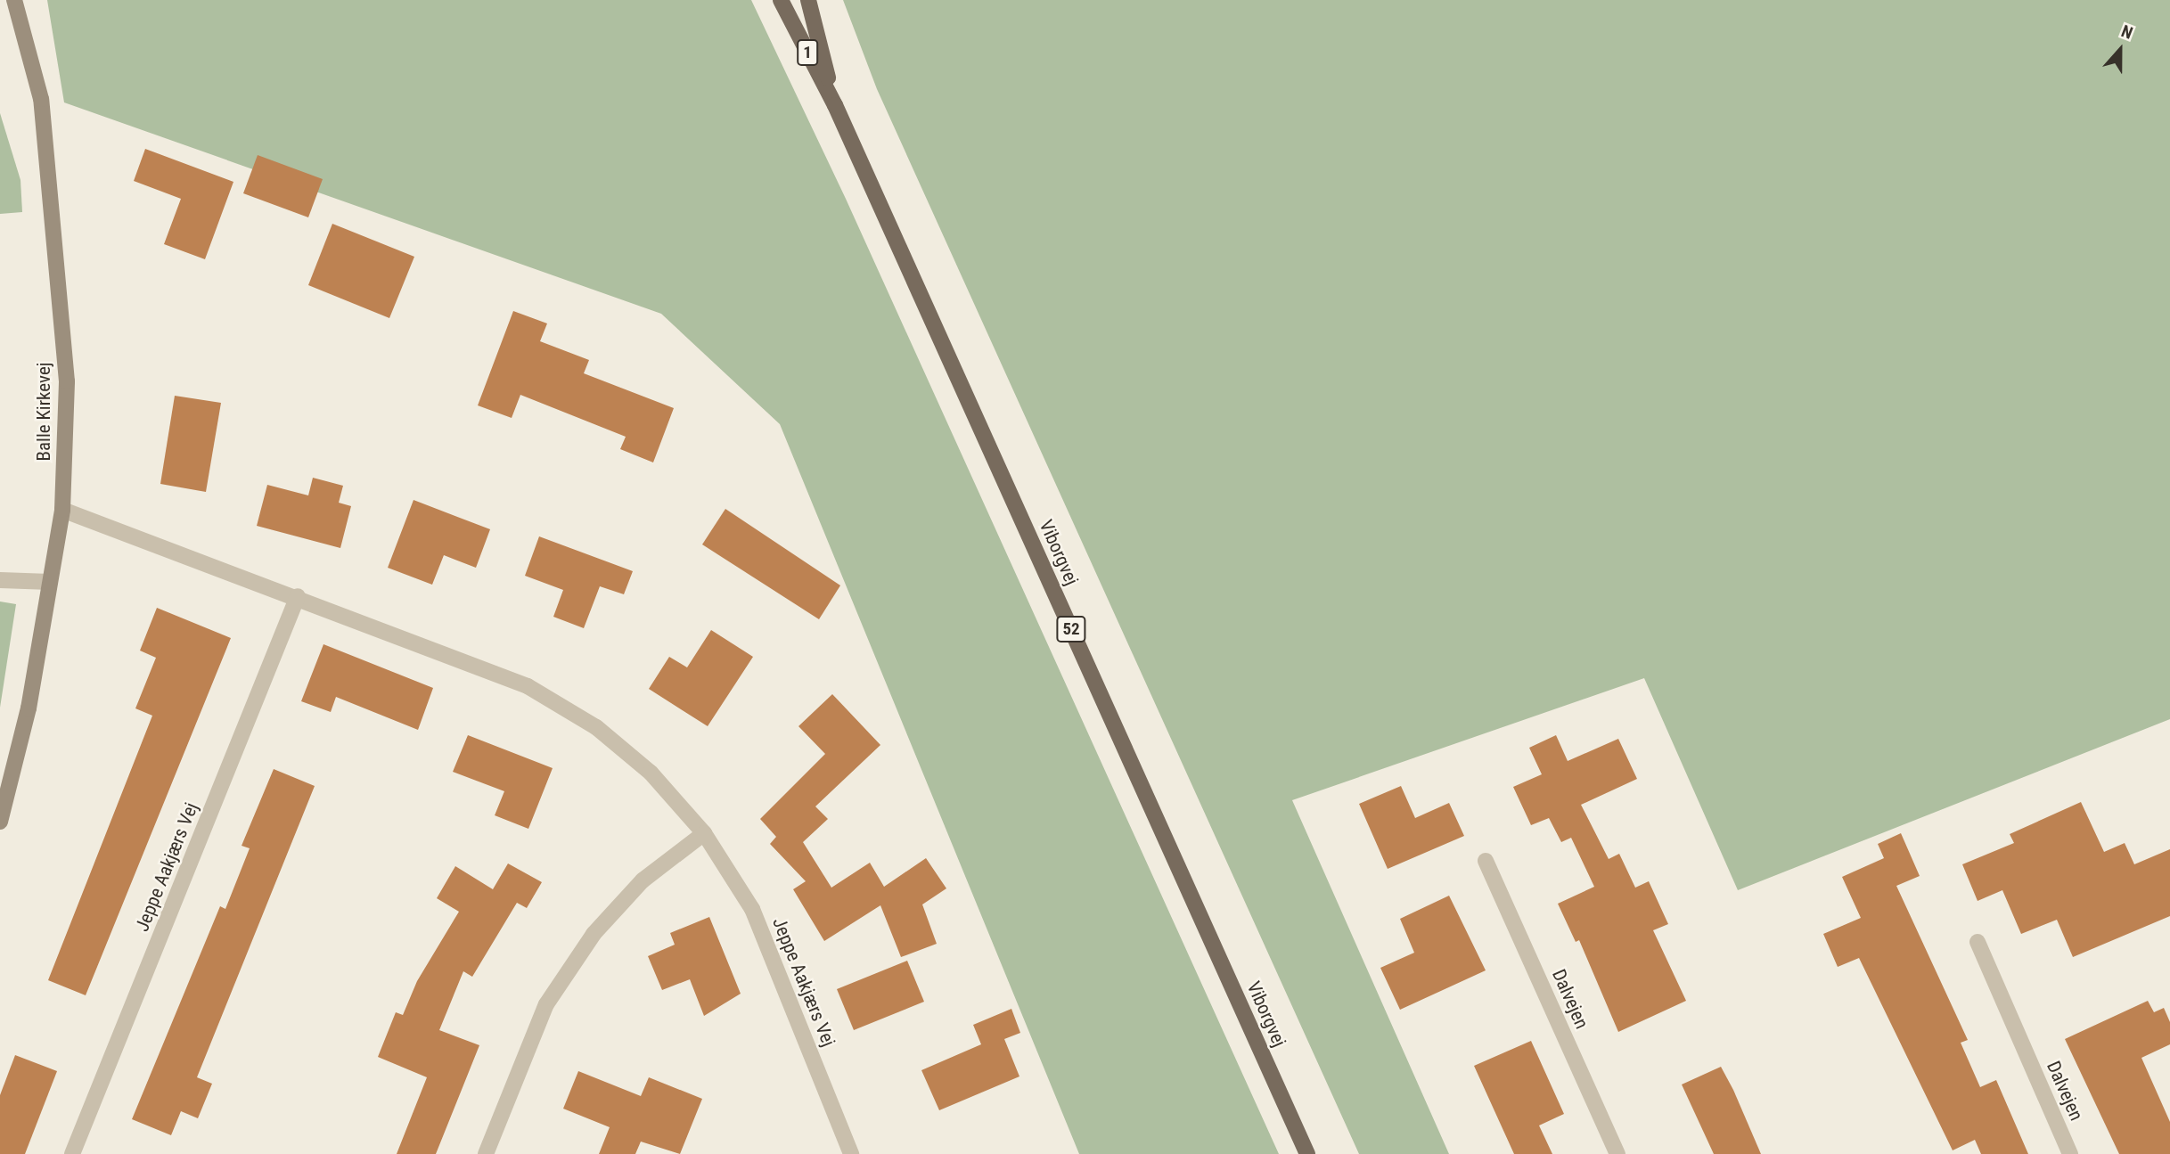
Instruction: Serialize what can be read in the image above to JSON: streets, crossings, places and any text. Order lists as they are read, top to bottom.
{
  "streets": {
    "main road": ["1", "Viborgvej", "52"],
    "street": ["Balle Kirkevej", "Jeppe Aakjærs Vej", "Dalvejen"]
  },
  "crossings": [
    ["Balle Kirkevej", "Jeppe Aakjærs Vej"]
  ],
  "north": "top"
}
